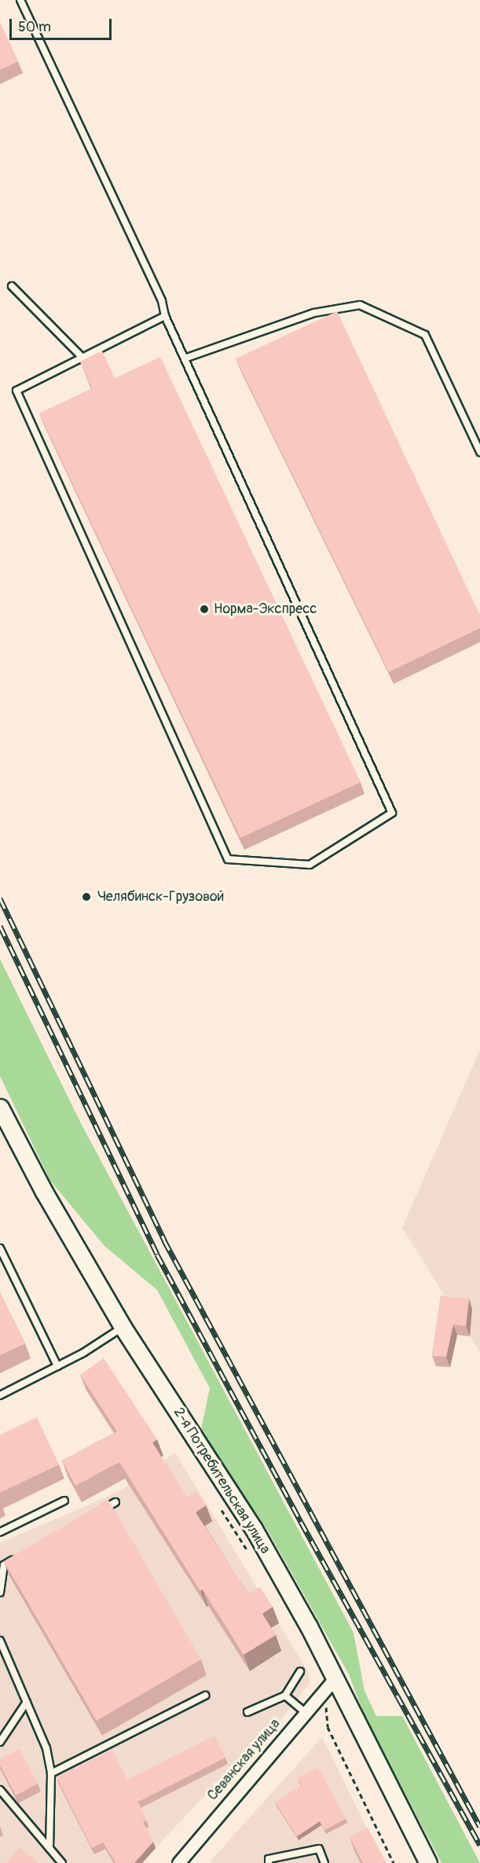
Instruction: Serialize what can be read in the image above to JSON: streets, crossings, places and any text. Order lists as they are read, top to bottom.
{
  "streets": {
    "street": ["2-я Потребительская улица", "Севанская улица"]
  },
  "crossings": [
    ["2-я Потребительская улица", "Севанская улица"]
  ],
  "places": ["Норма-Экспресс", "Челябинск-Грузовой"],
  "scale_bar": "50 m"
}
